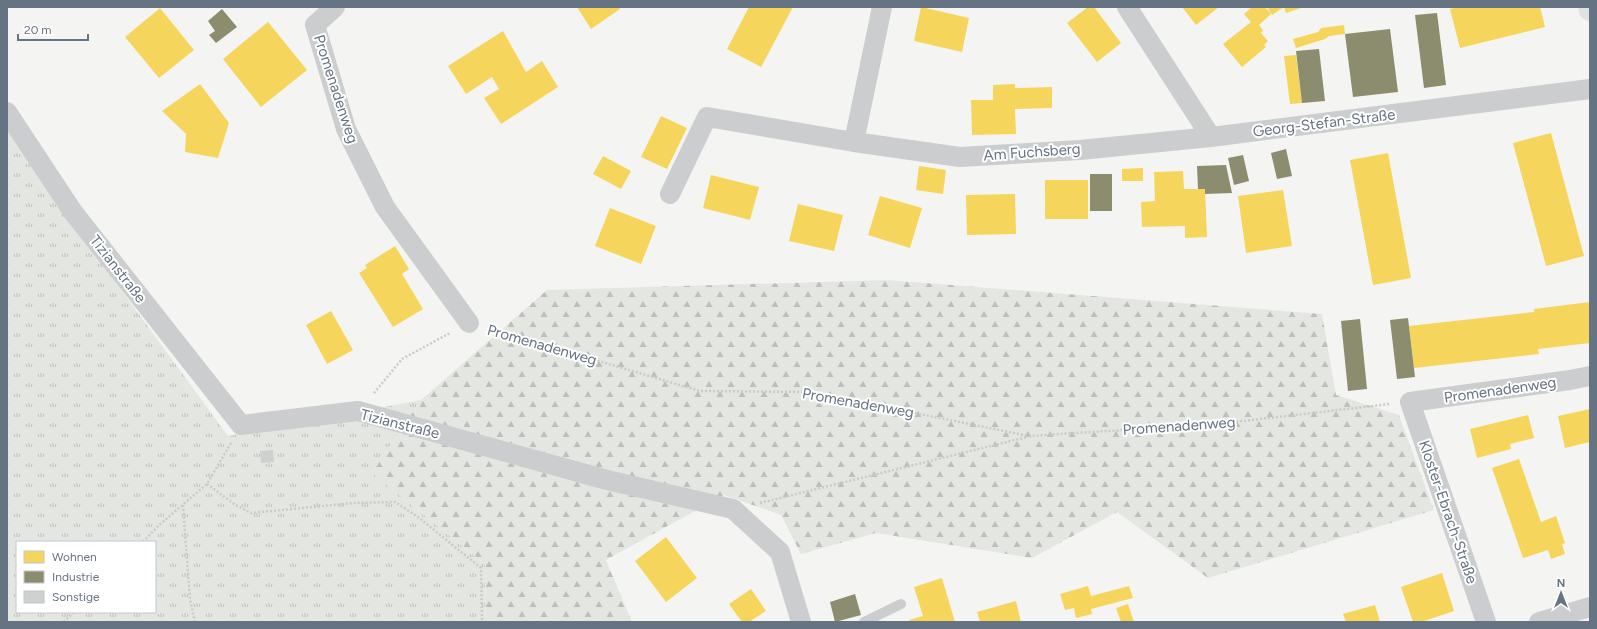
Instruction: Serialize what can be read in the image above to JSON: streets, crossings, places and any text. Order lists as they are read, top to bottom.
{
  "streets": {
    "street": [
      "Promenadenweg",
      "Georg-Stefan-Straße",
      "Am Fuchsberg",
      "Tizianstraße",
      "Kloster-Ebrach-Straße"
    ]
  },
  "crossings": [
    ["Promenadenweg", "Kloster-Ebrach-Straße"],
    ["Georg-Stefan-Straße", "Am Fuchsberg"]
  ],
  "legend": ["Wohnen", "Industrie", "Sonstige"],
  "scale_bar": "20 m",
  "north": "top"
}
